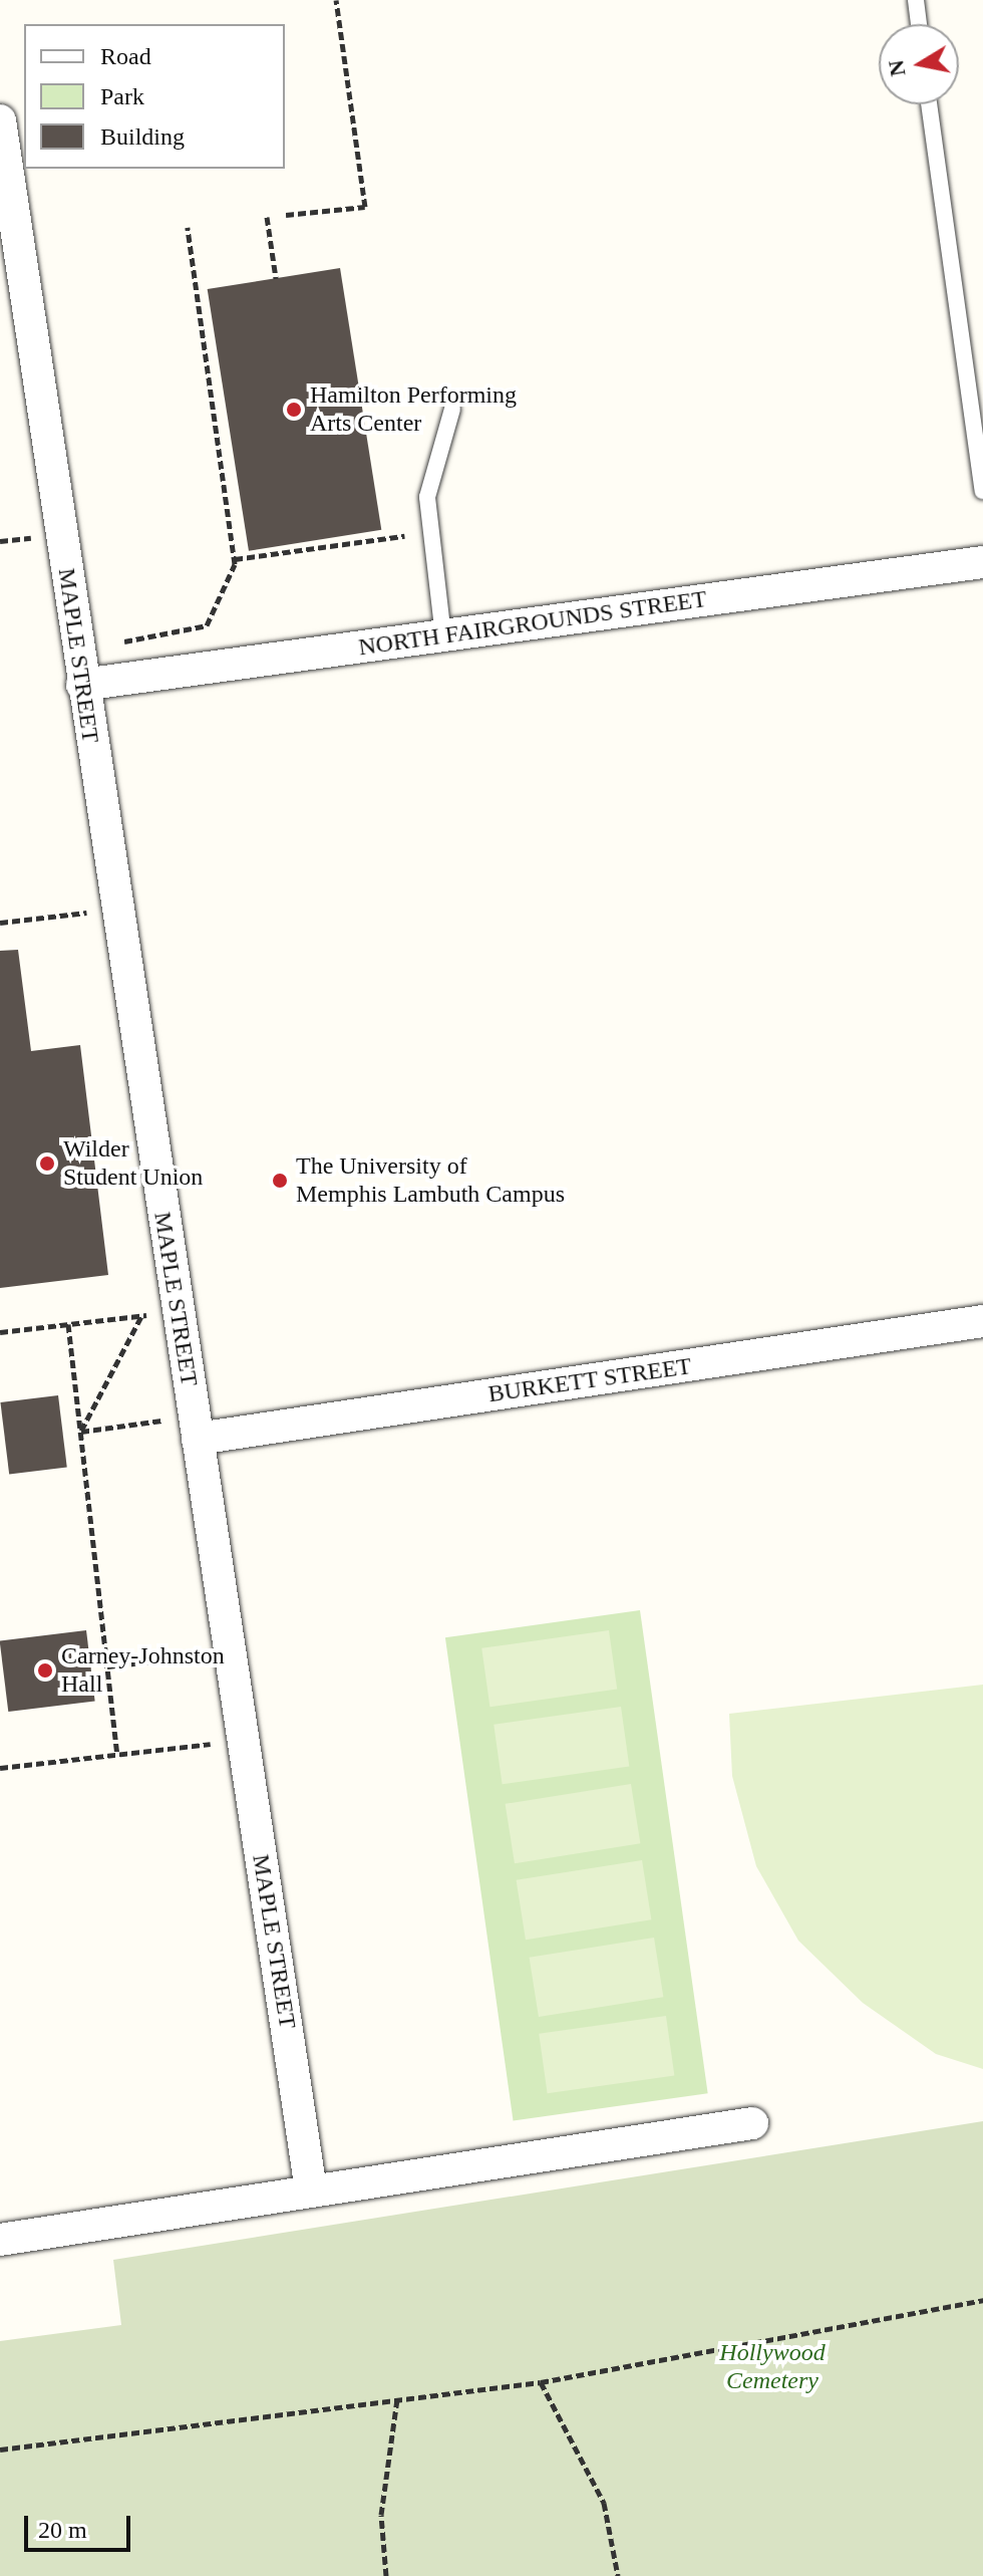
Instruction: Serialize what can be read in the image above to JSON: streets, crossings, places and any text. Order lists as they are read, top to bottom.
{
  "streets": {
    "street": ["NORTH FAIRGROUNDS STREET", "MAPLE STREET", "BURKETT STREET"]
  },
  "crossings": [
    ["NORTH FAIRGROUNDS STREET", "MAPLE STREET"],
    ["MAPLE STREET", "BURKETT STREET"]
  ],
  "parks": ["Hollywood Cemetery"],
  "places": [
    "Hamilton Performing Arts Center",
    "Wilder Student Union",
    "The University of Memphis Lambuth Campus",
    "Carney-Johnston Hall"
  ],
  "legend": ["Road", "Park", "Building"],
  "scale_bar": "20 m",
  "north": "left"
}
